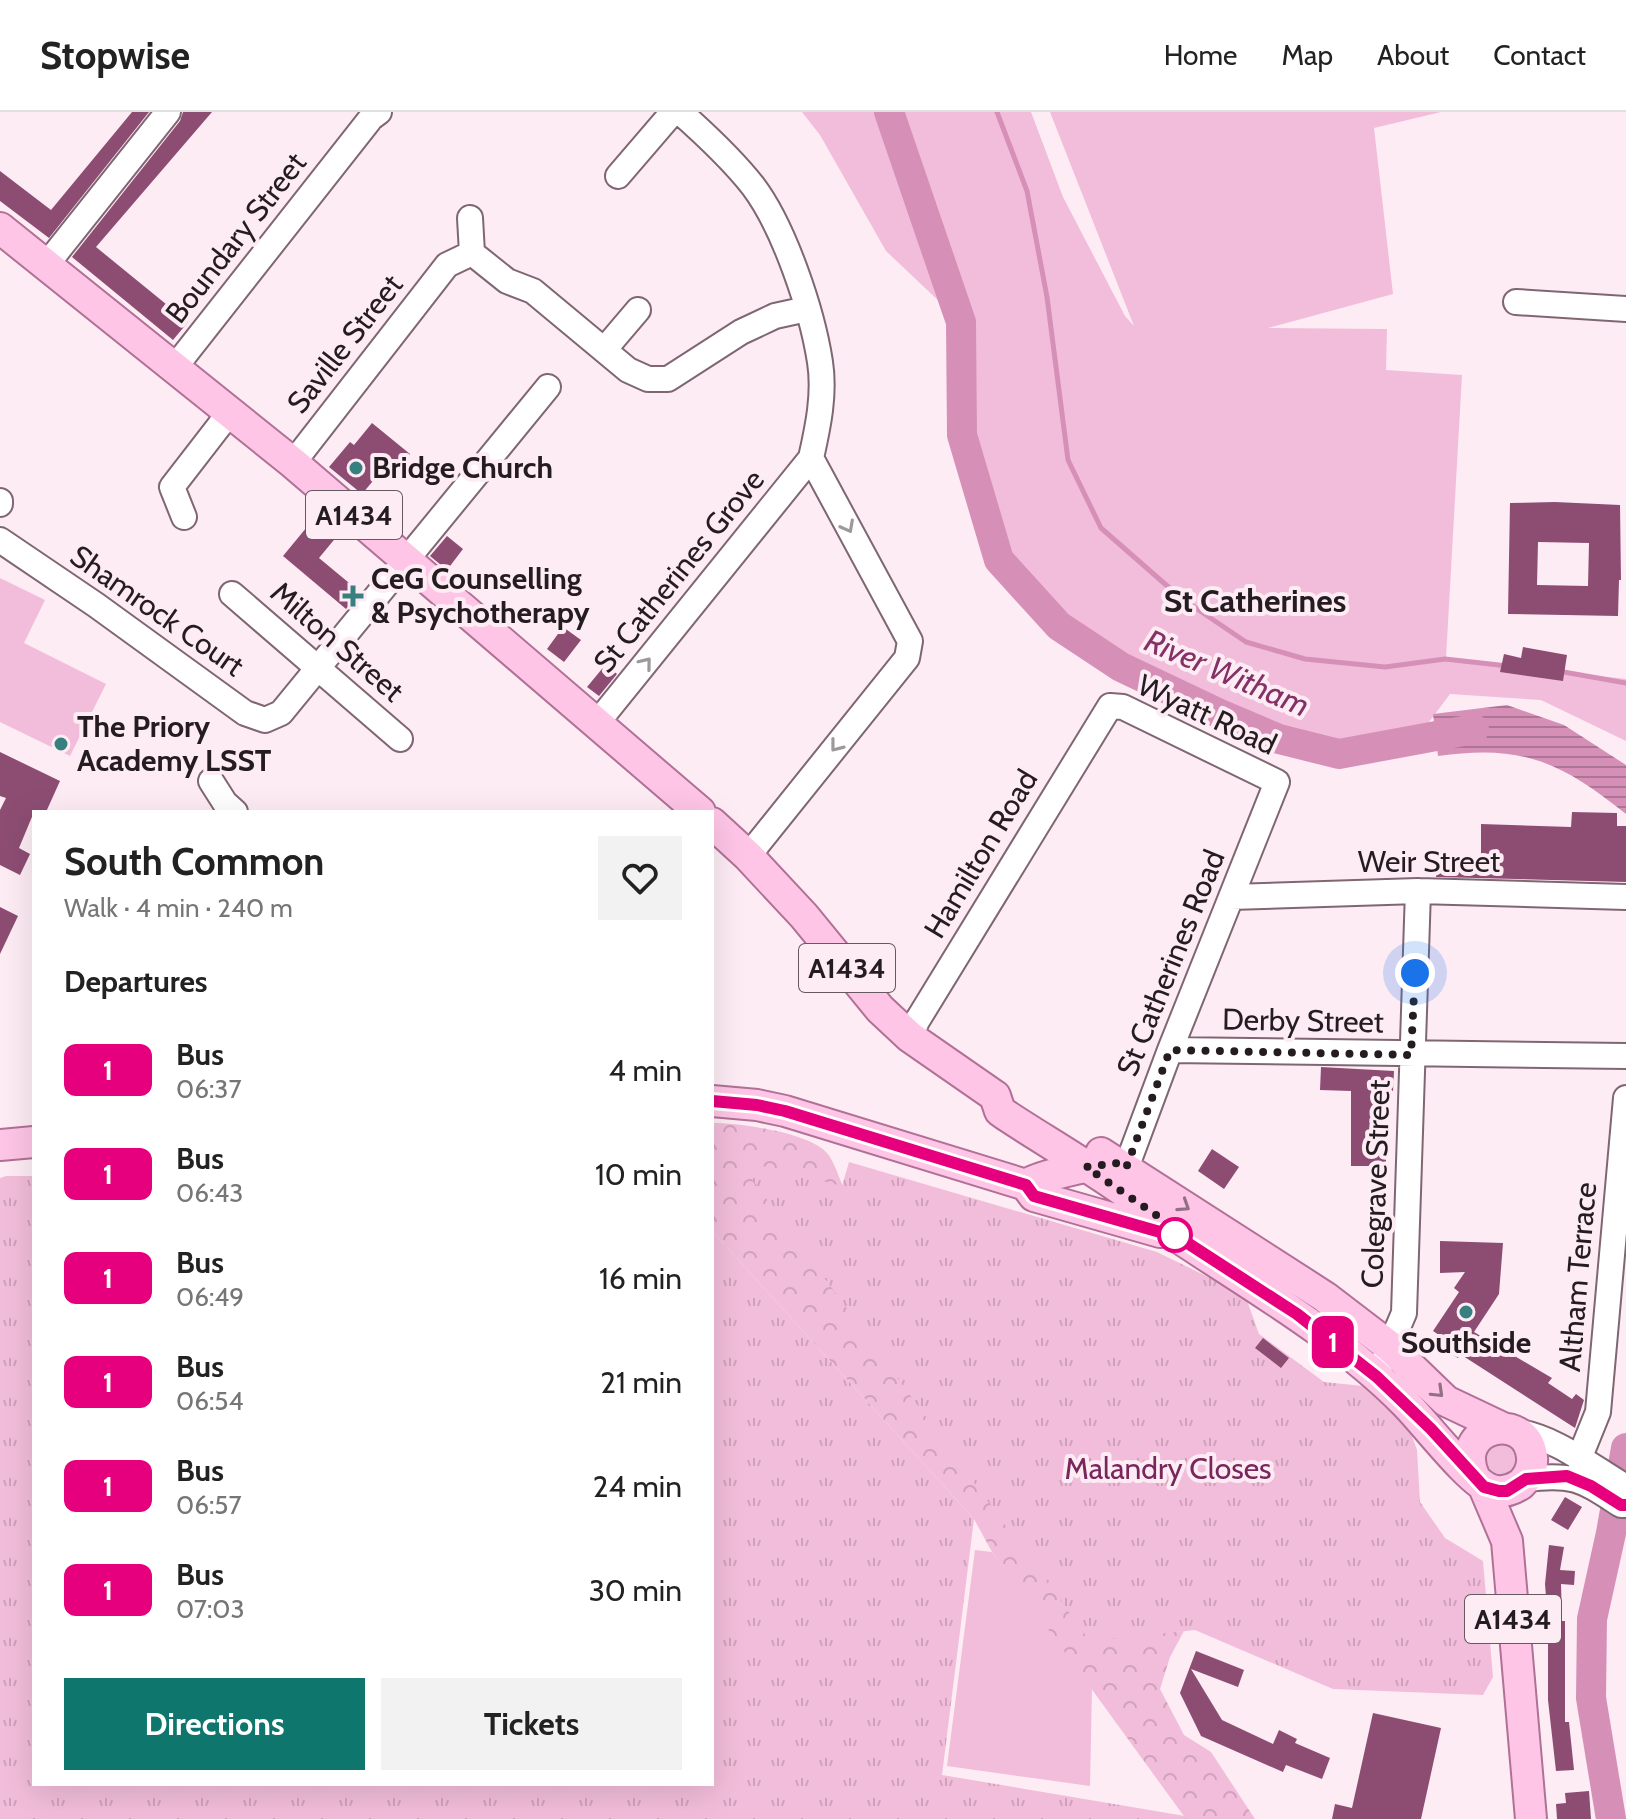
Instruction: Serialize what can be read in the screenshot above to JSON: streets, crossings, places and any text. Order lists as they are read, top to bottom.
{
  "streets": {
    "main road": ["A1434"],
    "street": [
      "Boundary Street",
      "Saville Street",
      "St Catherines Grove",
      "Shamrock Court",
      "Milton Street",
      "Wyatt Road",
      "Hamilton Road",
      "Weir Street",
      "St Catherines Road",
      "Derby Street",
      "Colegrave Street",
      "Altham Terrace"
    ]
  },
  "crossings": [
    ["Boundary Street", "A1434"],
    ["Saville Street", "A1434"],
    ["A1434", "St Catherines Grove"],
    ["A1434", "Hamilton Road"],
    ["A1434", "St Catherines Road"],
    ["A1434", "Colegrave Street"],
    ["Shamrock Court", "Milton Street"],
    ["Wyatt Road", "Hamilton Road"],
    ["Wyatt Road", "St Catherines Road"],
    ["Weir Street", "St Catherines Road"],
    ["Weir Street", "Colegrave Street"],
    ["St Catherines Road", "Derby Street"],
    ["Derby Street", "Colegrave Street"]
  ],
  "one_way": ["St Catherines Grove"],
  "districts": ["St Catherines"],
  "water": ["River Witham"],
  "parks": ["Malandry Closes"],
  "places": {
    "other": ["Bridge Church", "The Priory Academy LSST", "Southside"],
    "health": ["CeG Counselling & Psychotherapy"]
  },
  "lines": ["bus line 1"],
  "page": {
    "header": "Stopwise",
    "nav": [
      "Home",
      "Map",
      "About",
      "Contact"
    ],
    "on_map": "1",
    "heading": [
      ["South Common", "Walk · 4 min · 240 m"],
      "Departures"
    ],
    "list": [
      {
        "mark": "1",
        "name": "Bus",
        "note": "06:37",
        "value": "4 min"
      },
      {
        "mark": "1",
        "name": "Bus",
        "note": "06:43",
        "value": "10 min"
      },
      {
        "mark": "1",
        "name": "Bus",
        "note": "06:49",
        "value": "16 min"
      },
      {
        "mark": "1",
        "name": "Bus",
        "note": "06:54",
        "value": "21 min"
      },
      {
        "mark": "1",
        "name": "Bus",
        "note": "06:57",
        "value": "24 min"
      },
      {
        "mark": "1",
        "name": "Bus",
        "note": "07:03",
        "value": "30 min"
      }
    ],
    "buttons": ["Directions", "Tickets"]
  }
}
